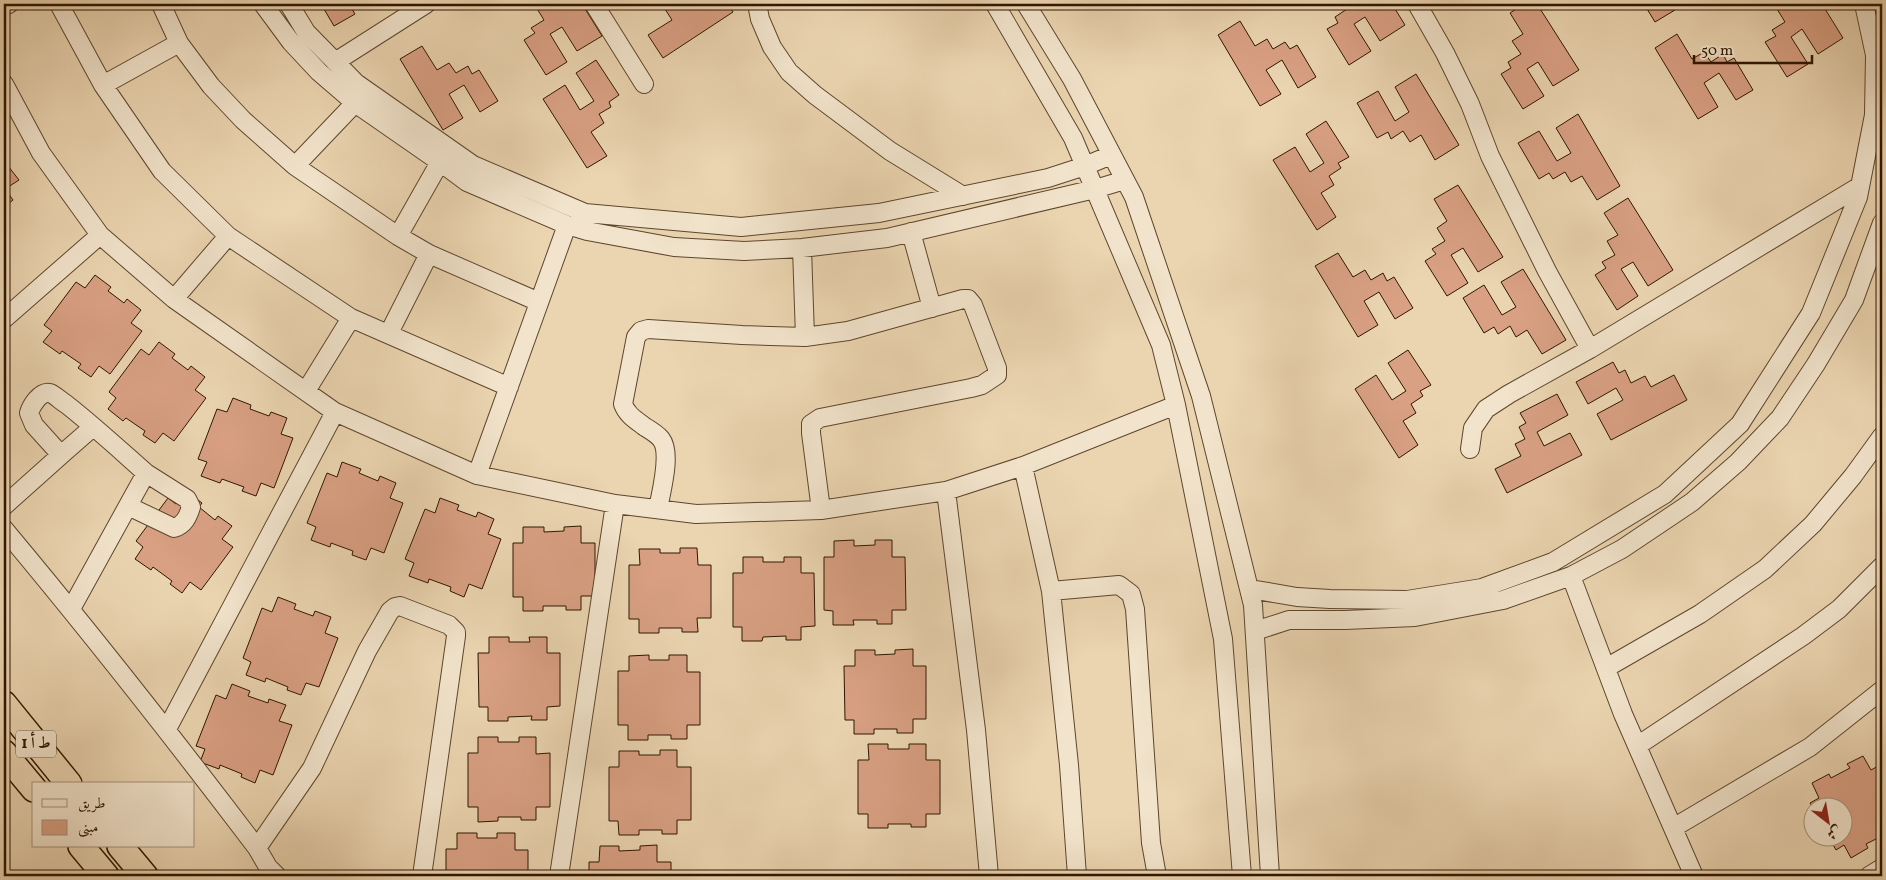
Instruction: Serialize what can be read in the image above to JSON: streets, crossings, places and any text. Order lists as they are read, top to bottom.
{
  "streets": {
    "highway": ["ط أ 1"]
  },
  "legend": ["طريق", "مبنى"],
  "scale_bar": "50 m",
  "north": "bottom right"
}
